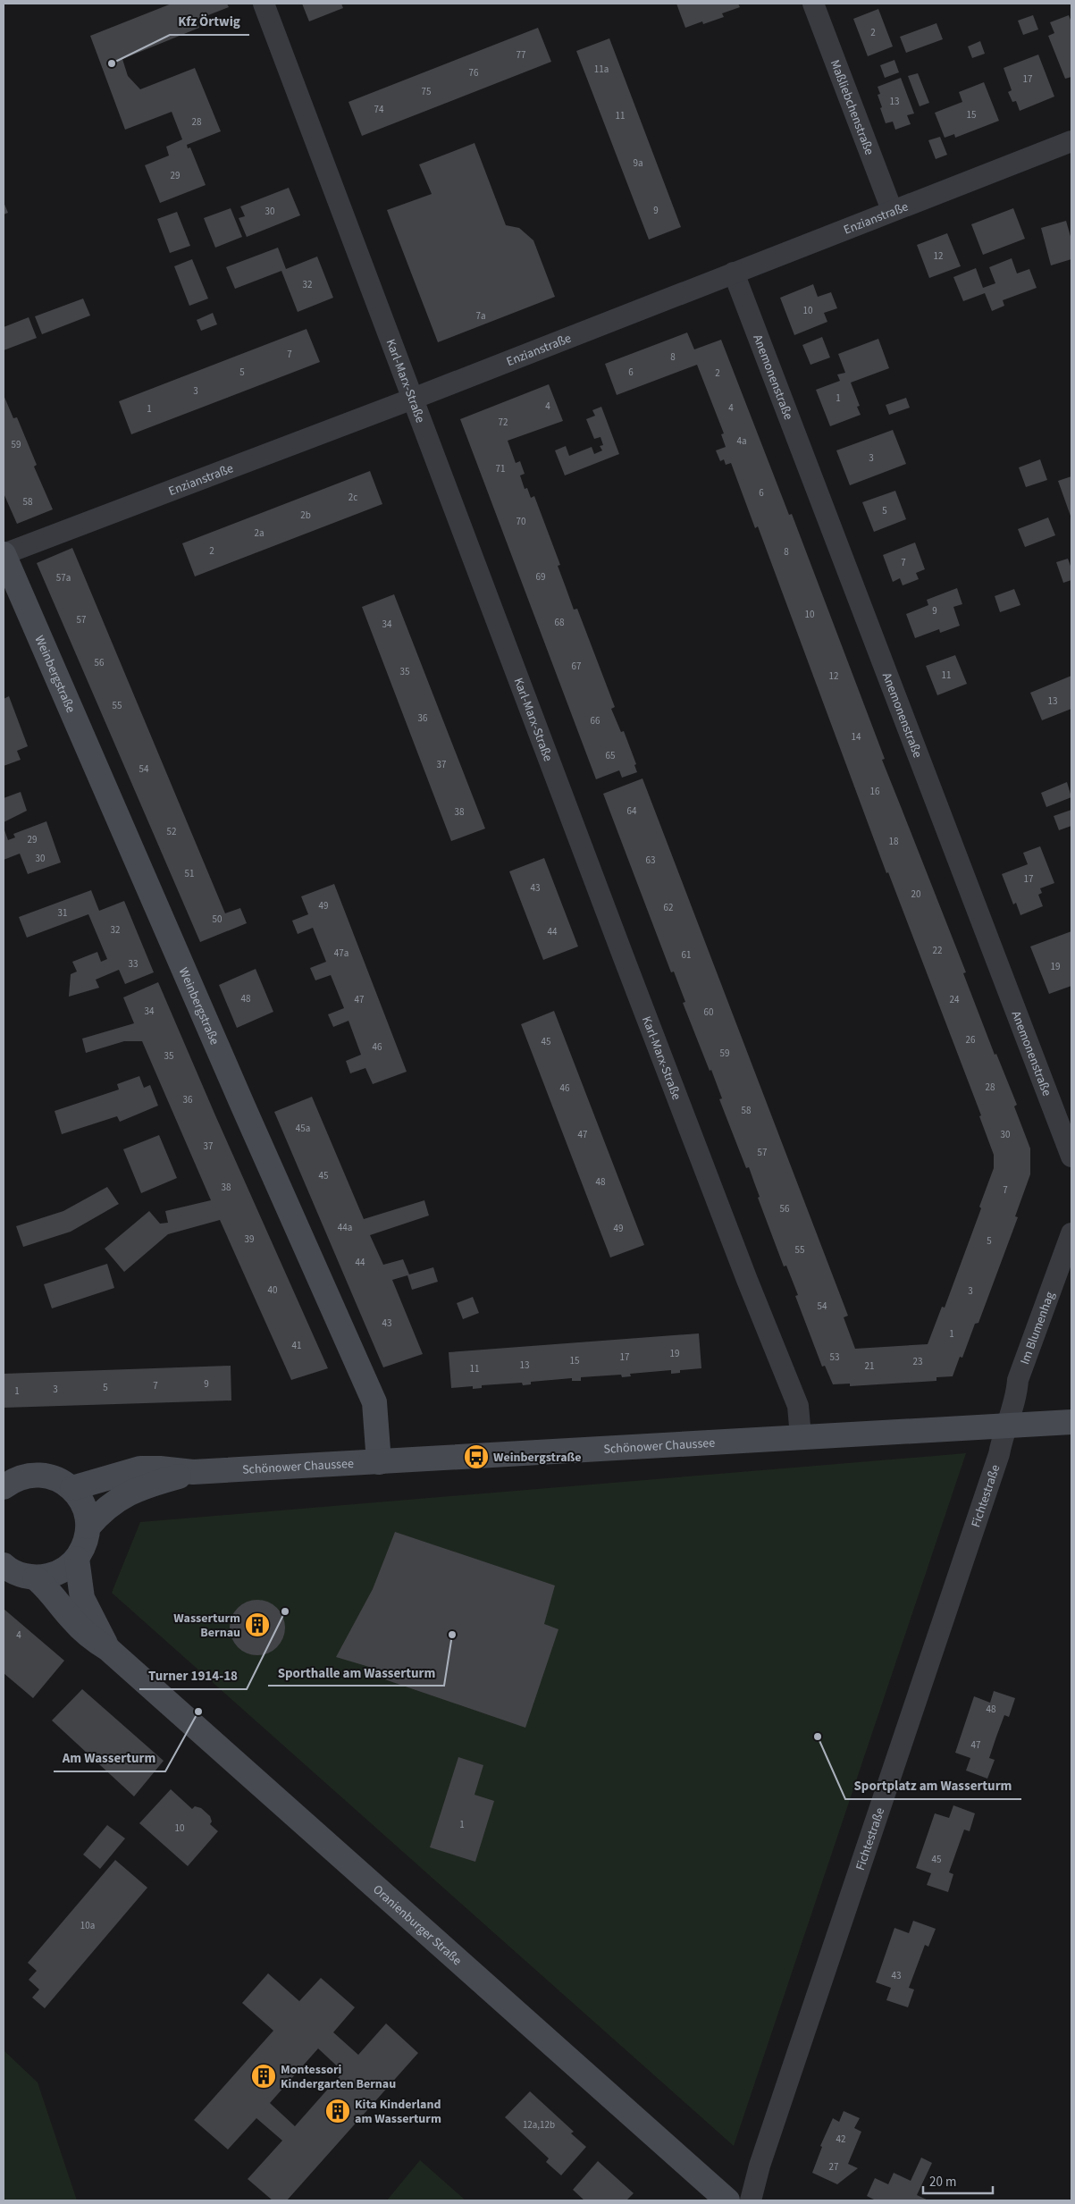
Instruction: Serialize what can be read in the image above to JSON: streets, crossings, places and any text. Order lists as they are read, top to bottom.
{
  "streets": {
    "main road": ["Weinbergstraße", "Schönower Chaussee", "Oranienburger Straße"],
    "street": [
      "Maßliebchenstraße",
      "Enzianstraße",
      "Anemonenstraße",
      "Karl-Marx-Straße",
      "Im Blumenhag",
      "Fichtestraße"
    ]
  },
  "crossings": [
    ["Maßliebchenstraße", "Enzianstraße"],
    ["Enzianstraße", "Anemonenstraße"],
    ["Enzianstraße", "Karl-Marx-Straße"],
    ["Enzianstraße", "Weinbergstraße"],
    ["Karl-Marx-Straße", "Schönower Chaussee"],
    ["Weinbergstraße", "Schönower Chaussee"],
    ["Im Blumenhag", "Schönower Chaussee"],
    ["Im Blumenhag", "Fichtestraße"],
    ["Schönower Chaussee", "Fichtestraße"]
  ],
  "places": {
    "other": [
      "Kfz Örtwig",
      "Turner 1914-18",
      "Sporthalle am Wasserturm",
      "Am Wasserturm",
      "Sportplatz am Wasserturm"
    ],
    "bus stop": ["Weinbergstraße"],
    "building": ["Wasserturm Bernau", "Montessori Kindergarten Bernau", "Kita Kinderland am Wasserturm"]
  },
  "house_numbers": [
    "2",
    "77",
    "11a",
    "76",
    "17",
    "75",
    "13",
    "74",
    "15",
    "11",
    "28",
    "9a",
    "29",
    "9",
    "30",
    "12",
    "32",
    "10",
    "7a",
    "7",
    "8",
    "5",
    "6",
    "2",
    "3",
    "1",
    "4",
    "4",
    "1",
    "72",
    "4a",
    "59",
    "3",
    "71",
    "6",
    "2c",
    "58",
    "5",
    "2b",
    "70",
    "2a",
    "2",
    "8",
    "7",
    "69",
    "57a",
    "9",
    "10",
    "57",
    "68",
    "34",
    "56",
    "67",
    "35",
    "11",
    "12",
    "13",
    "55",
    "36",
    "66",
    "14",
    "65",
    "37",
    "54",
    "16",
    "64",
    "38",
    "52",
    "29",
    "18",
    "30",
    "63",
    "51",
    "17",
    "43",
    "20",
    "49",
    "62",
    "31",
    "50",
    "32",
    "44",
    "22",
    "47a",
    "61",
    "33",
    "19",
    "48",
    "47",
    "24",
    "34",
    "60",
    "26",
    "45",
    "46",
    "59",
    "35",
    "28",
    "46",
    "36",
    "58",
    "45a",
    "47",
    "30",
    "37",
    "57",
    "45",
    "48",
    "38",
    "7",
    "56",
    "44a",
    "49",
    "39",
    "5",
    "55",
    "44",
    "40",
    "3",
    "54",
    "43",
    "1",
    "41",
    "19",
    "17",
    "53",
    "15",
    "23",
    "13",
    "21",
    "11",
    "9",
    "7",
    "5",
    "3",
    "1",
    "4",
    "48",
    "47",
    "1",
    "10",
    "45",
    "10a",
    "43",
    "12a,12b",
    "42",
    "27"
  ],
  "scale_bar": "20 m"
}
